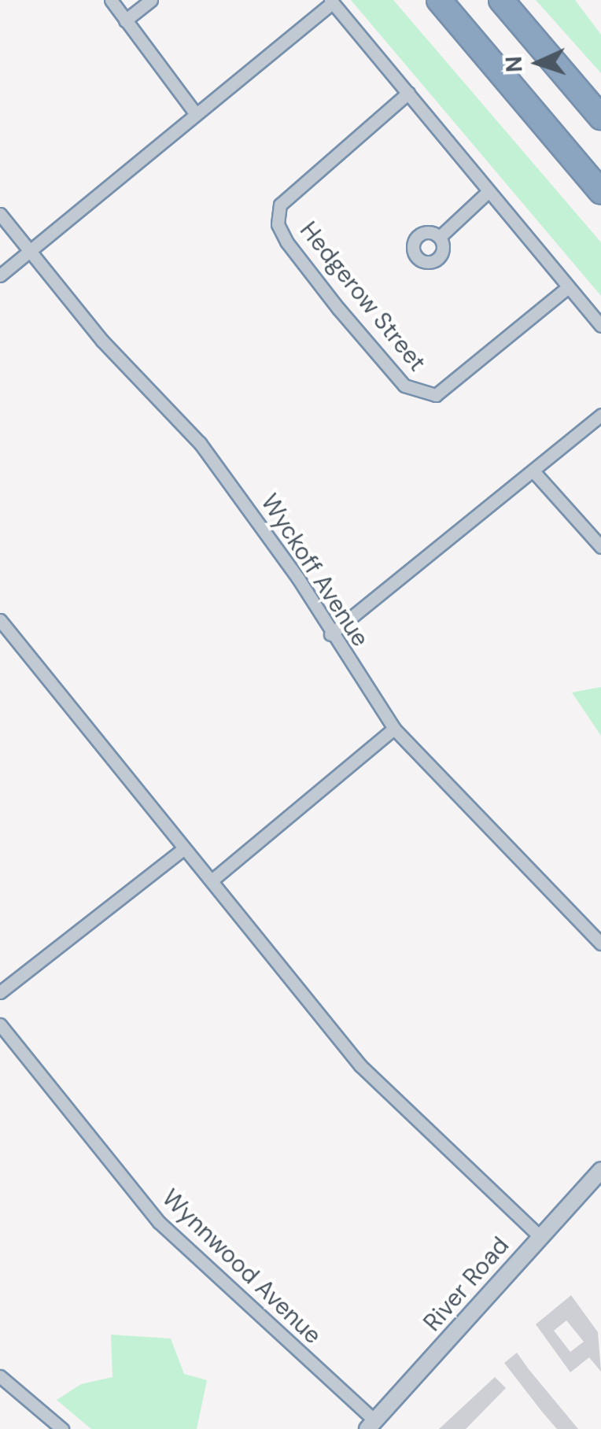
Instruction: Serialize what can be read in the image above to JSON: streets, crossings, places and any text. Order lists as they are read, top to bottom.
{
  "streets": {
    "street": [
      "Hedgerow Street",
      "Wyckoff Avenue",
      "Wynnwood Avenue",
      "River Road"
    ]
  },
  "crossings": [
    ["Wynnwood Avenue", "River Road"]
  ],
  "north": "left"
}
